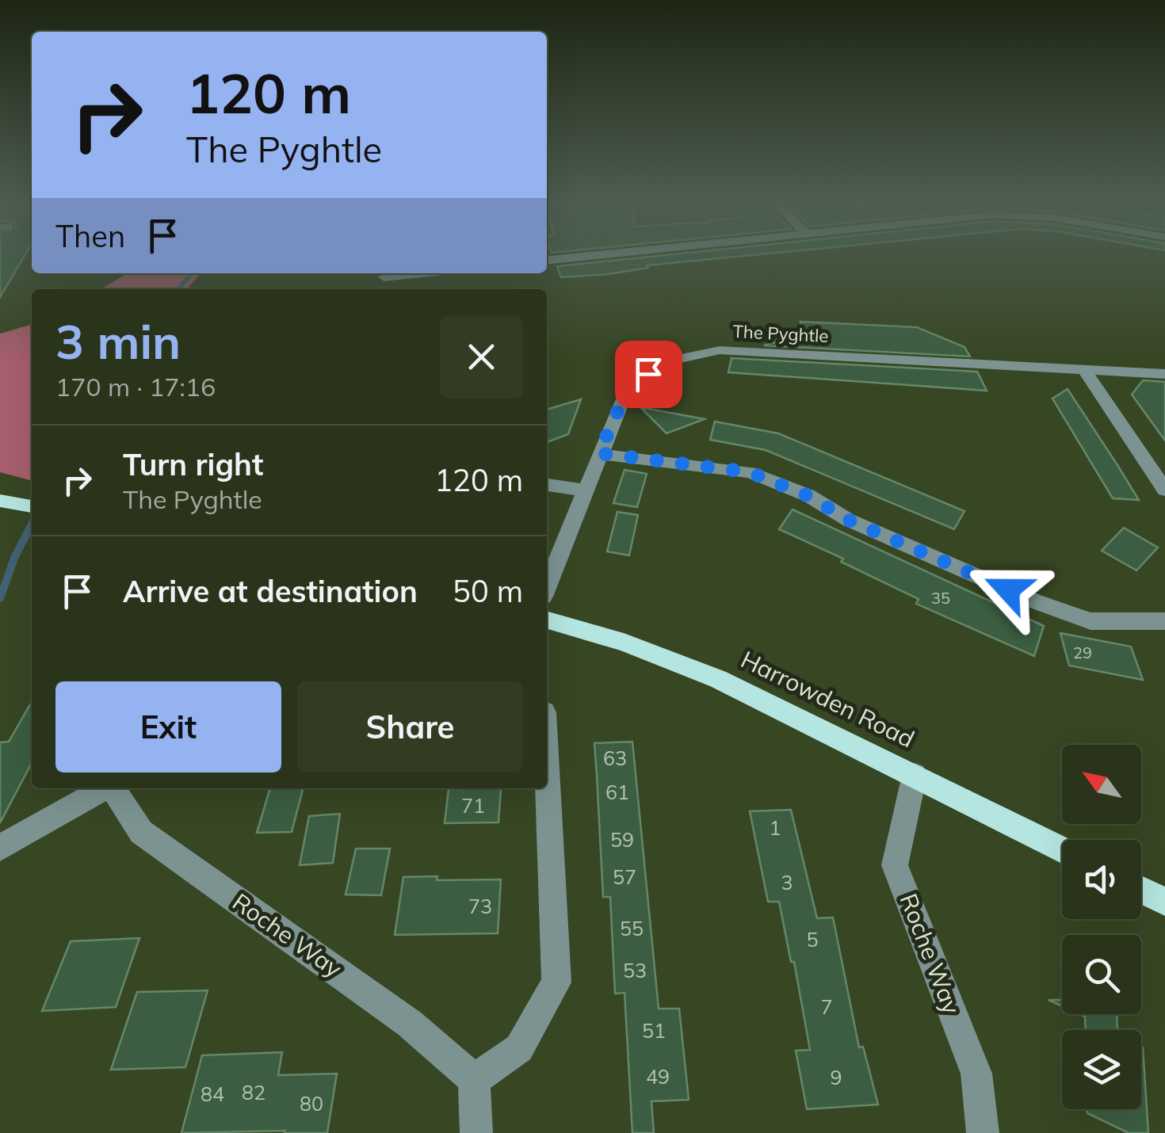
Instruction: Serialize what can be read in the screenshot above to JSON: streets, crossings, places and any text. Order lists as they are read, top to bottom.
{
  "streets": {
    "main road": ["Harrowden Road"],
    "street": ["The Pyghtle", "Roche Way"]
  },
  "crossings": [
    ["Harrowden Road", "Roche Way"]
  ],
  "house_numbers": [
    "35",
    "29",
    "63",
    "61",
    "71",
    "1",
    "59",
    "57",
    "3",
    "73",
    "55",
    "5",
    "53",
    "7",
    "51",
    "49",
    "9",
    "82",
    "84",
    "80"
  ],
  "north": "top left",
  "page": {
    "turn": ["120 m", "The Pyghtle"],
    "then": "Then",
    "heading": ["3 min", "170 m · 17:16"],
    "list": [
      {
        "name": "Turn right",
        "note": "The Pyghtle",
        "value": "120 m"
      },
      {
        "name": "Arrive at destination",
        "value": "50 m"
      }
    ],
    "buttons": ["Exit", "Share"]
  }
}
